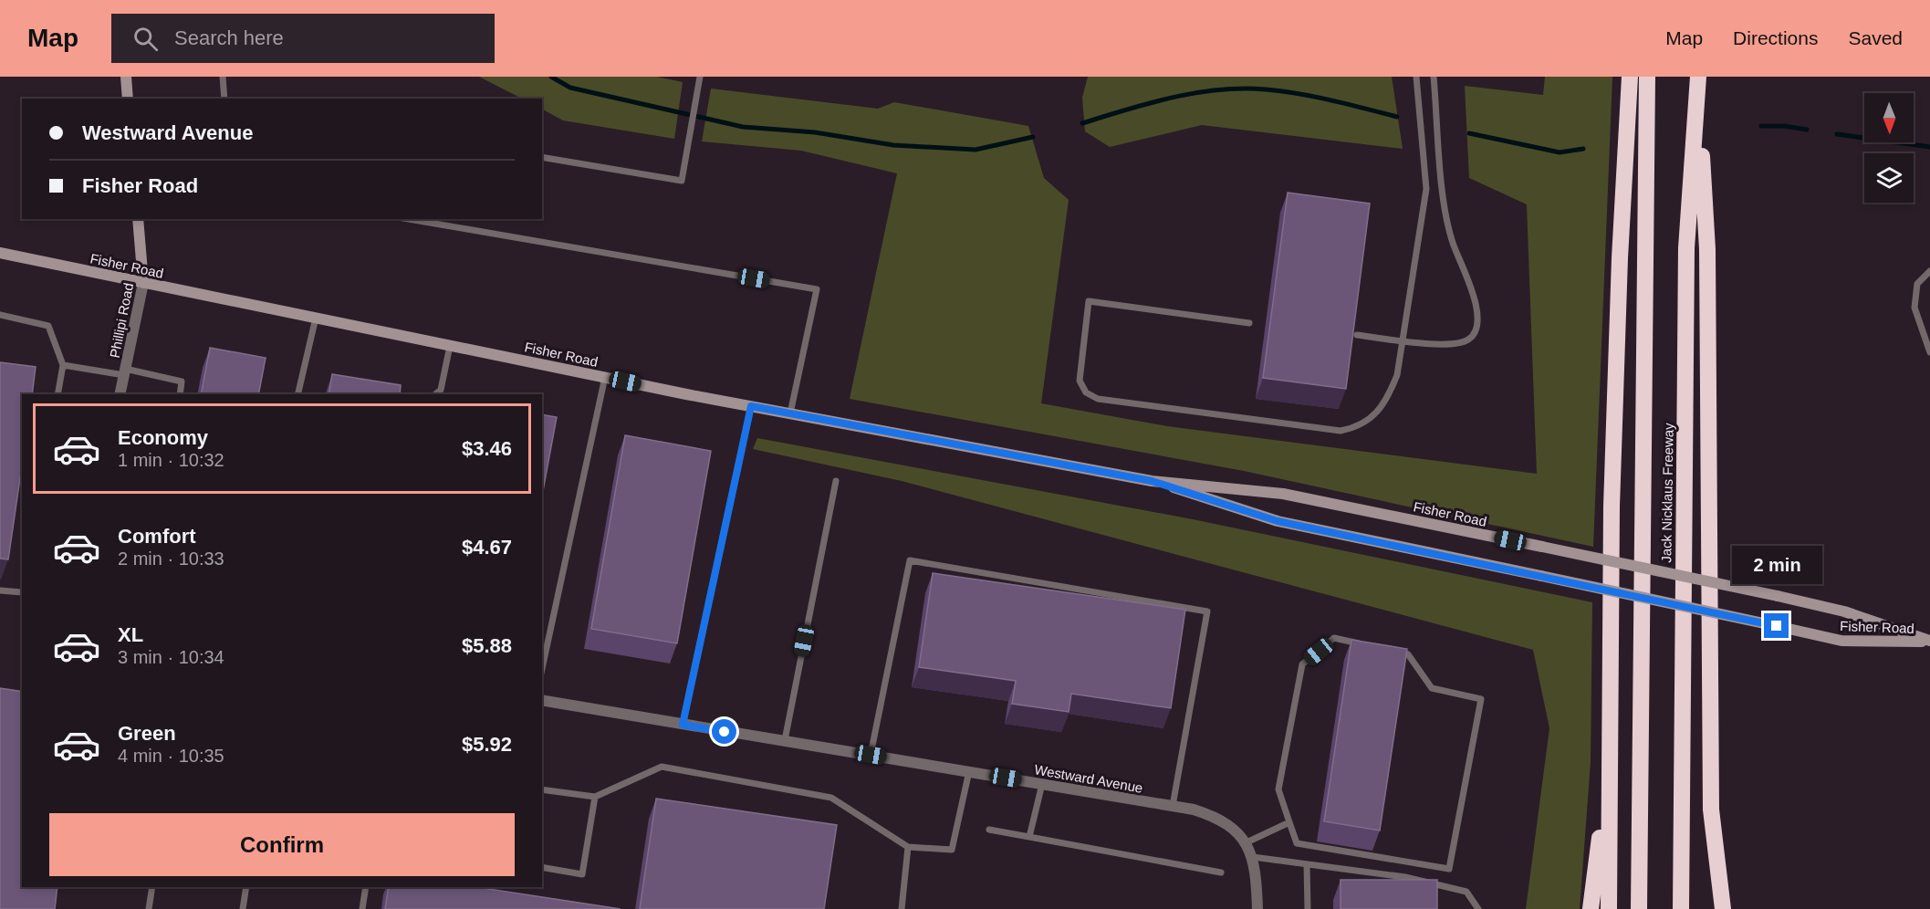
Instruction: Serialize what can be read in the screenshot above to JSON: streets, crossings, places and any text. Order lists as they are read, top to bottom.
{
  "streets": {
    "highway": ["Jack Nicklaus Freeway"],
    "main road": ["Fisher Road", "Phillipi Road"],
    "street": ["Westward Avenue"]
  },
  "crossings": [
    ["Fisher Road", "Phillipi Road"]
  ],
  "north": "bottom",
  "page": {
    "header": "Map",
    "search": "Search here",
    "nav": ["Map", "Directions", "Saved"],
    "banner": ["Westward Avenue", "Fisher Road"],
    "list": [
      {
        "name": "Economy",
        "note": "1 min · 10:32",
        "value": "$3.46"
      },
      {
        "name": "Comfort",
        "note": "2 min · 10:33",
        "value": "$4.67"
      },
      {
        "name": "XL",
        "note": "3 min · 10:34",
        "value": "$5.88"
      },
      {
        "name": "Green",
        "note": "4 min · 10:35",
        "value": "$5.92"
      }
    ],
    "bubble": "2 min",
    "buttons": "Confirm"
  }
}
